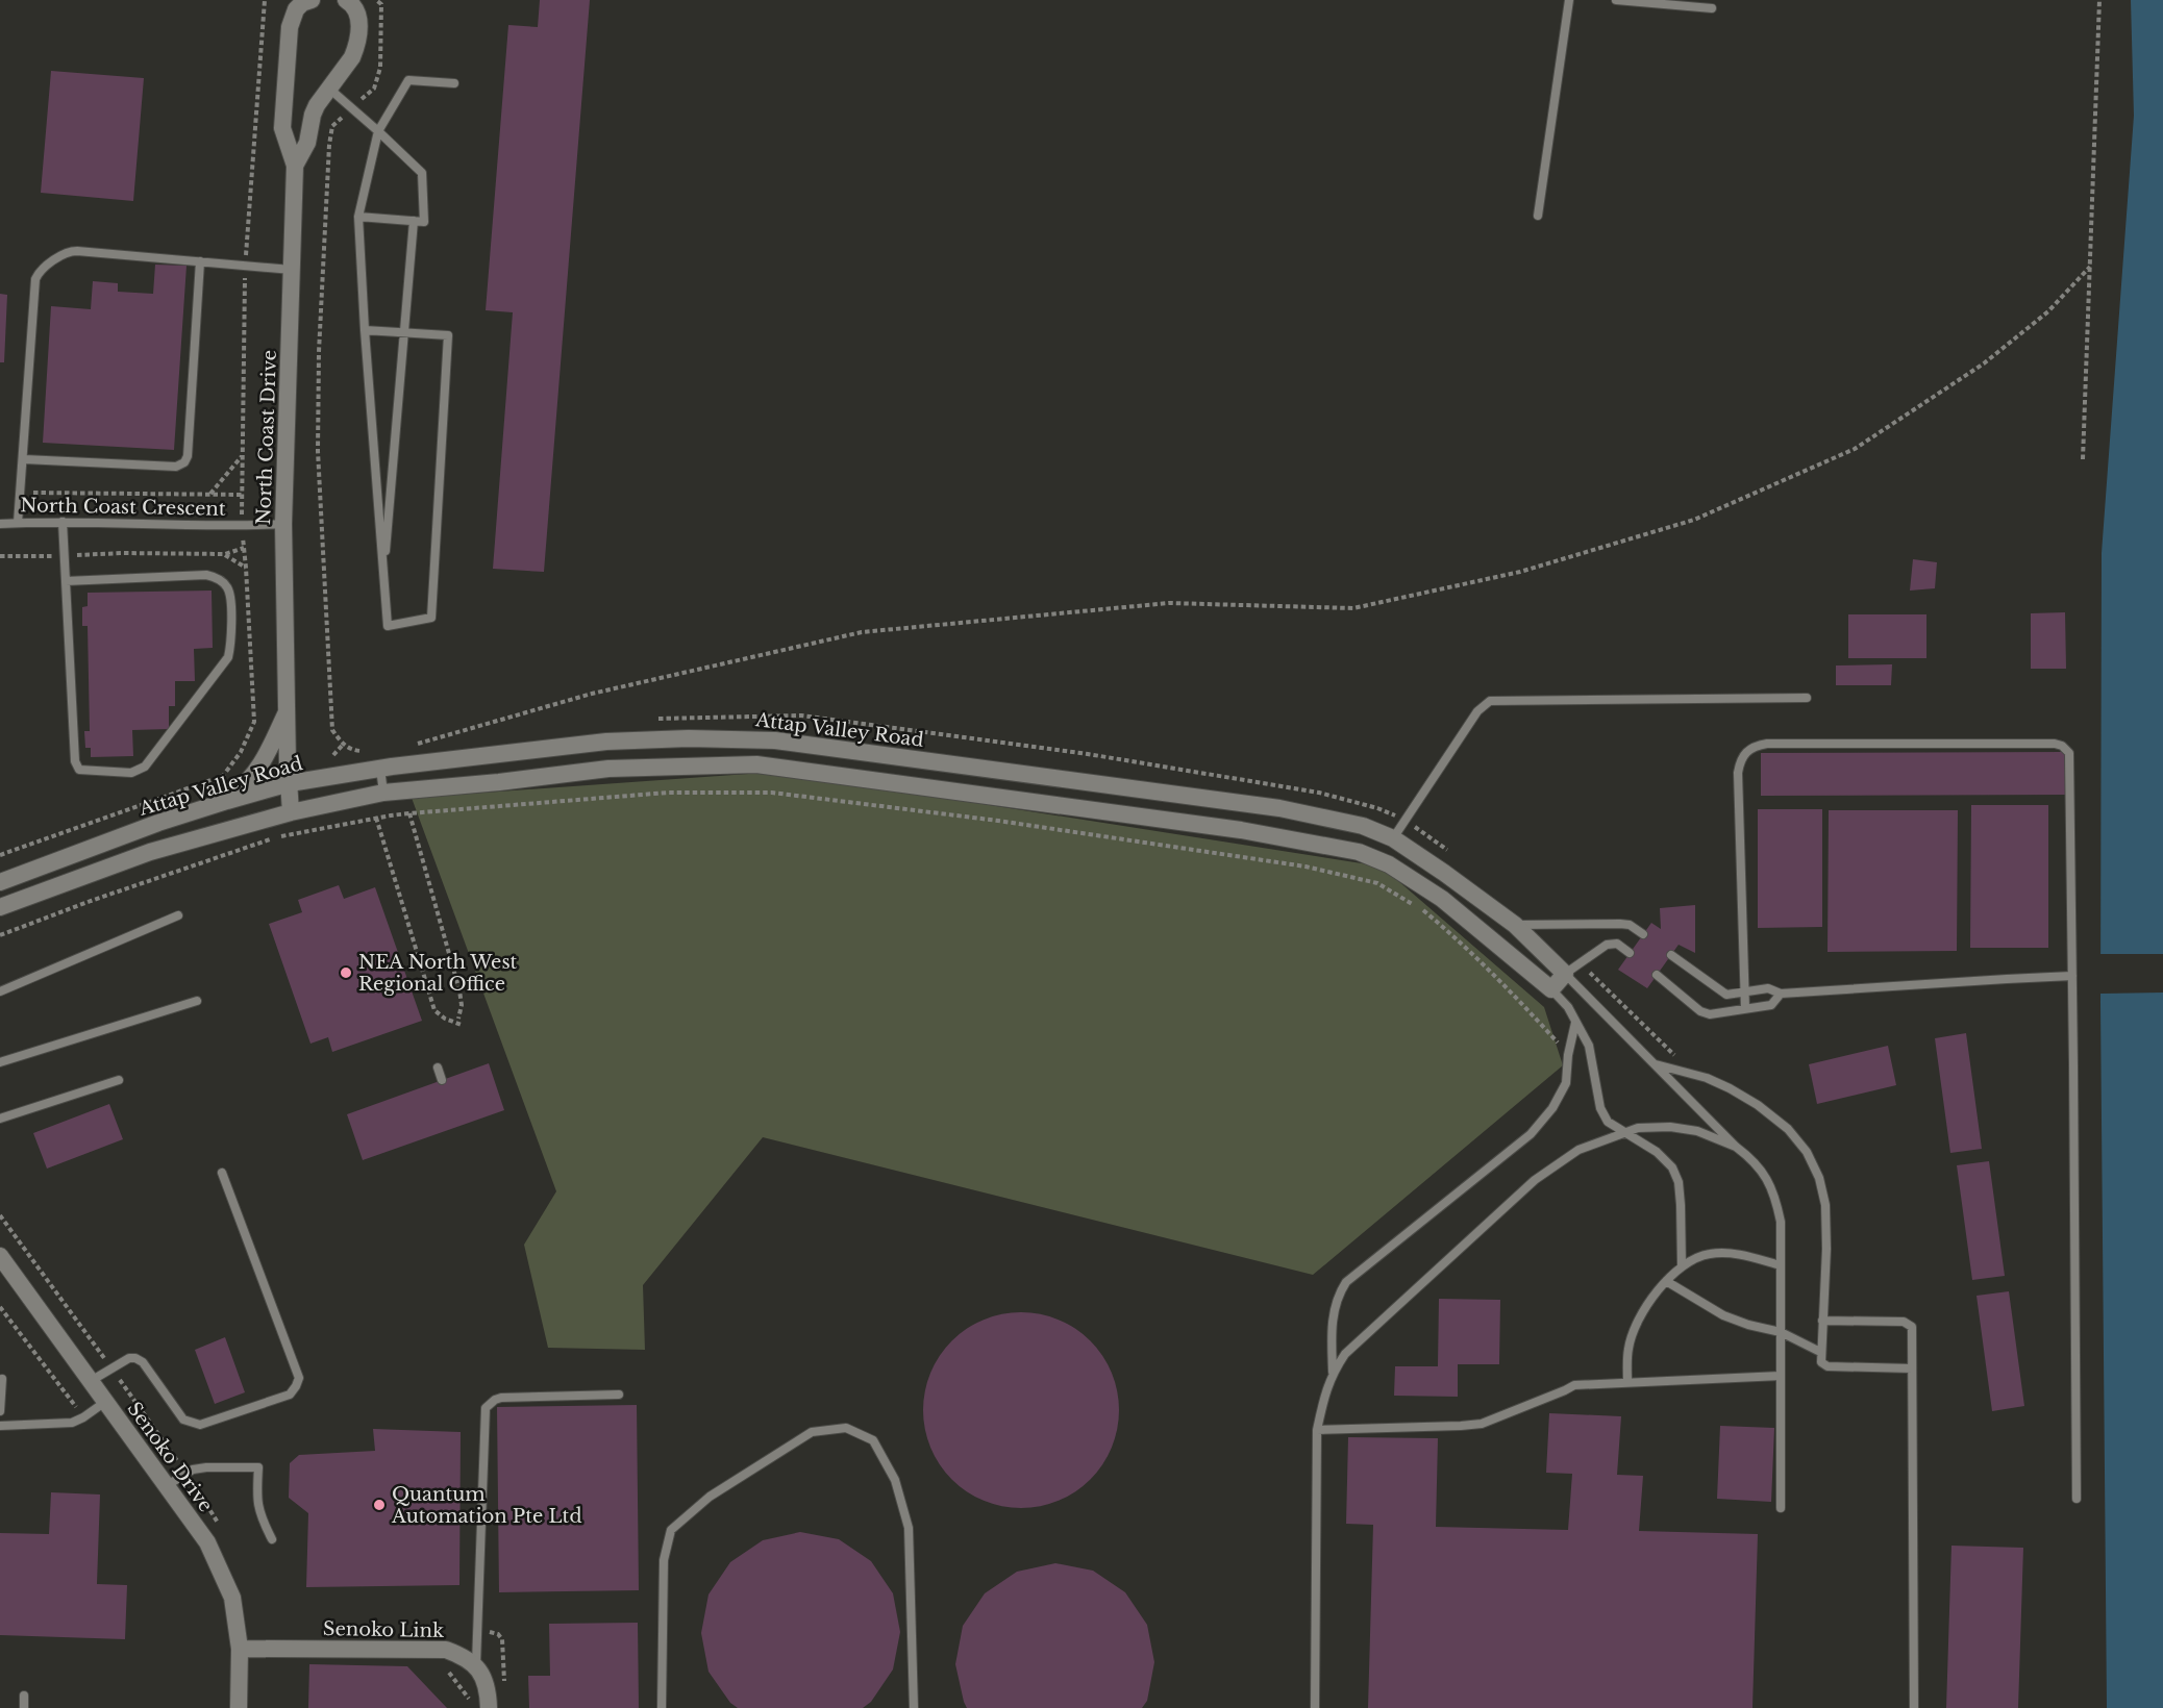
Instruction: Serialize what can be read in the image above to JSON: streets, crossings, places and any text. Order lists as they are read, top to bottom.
{
  "streets": {
    "street": [
      "North Coast Drive",
      "Attap Valley Road",
      "Senoko Drive",
      "Senoko Link"
    ],
    "lane": ["North Coast Crescent"]
  },
  "crossings": [
    ["North Coast Drive", "North Coast Crescent"],
    ["North Coast Drive", "Attap Valley Road"],
    ["Senoko Drive", "Senoko Link"]
  ],
  "places": ["NEA North West Regional Office", "Quantum Automation Pte Ltd"]
}
